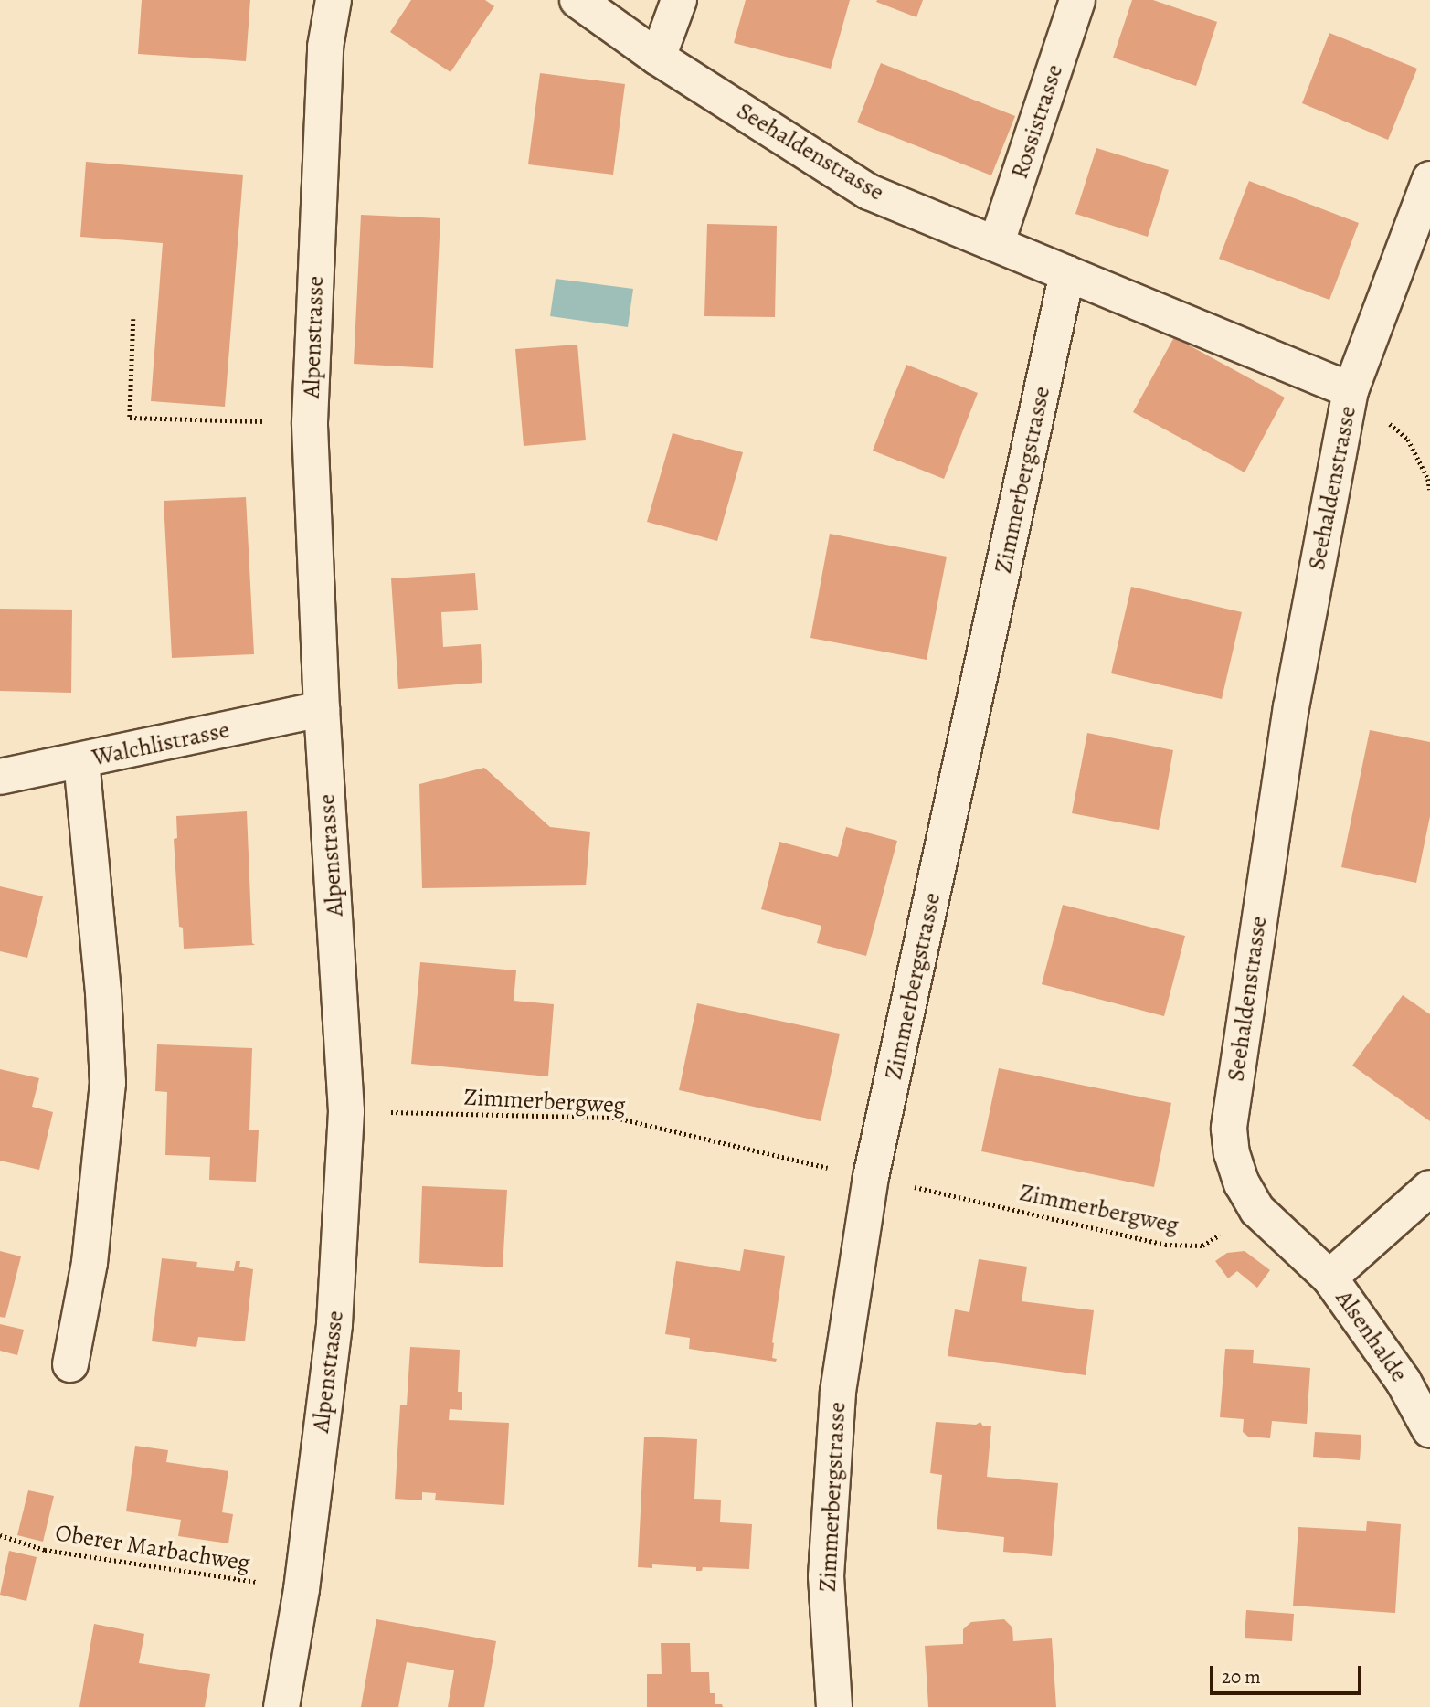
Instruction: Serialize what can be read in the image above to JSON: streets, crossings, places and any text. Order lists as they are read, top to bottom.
{
  "streets": {
    "street": [
      "Rossistrasse",
      "Seehaldenstrasse",
      "Alpenstrasse",
      "Zimmerbergstrasse",
      "Walchlistrasse",
      "Alsenhalde"
    ],
    "path": ["Zimmerbergweg", "Oberer Marbachweg"]
  },
  "crossings": [
    ["Rossistrasse", "Seehaldenstrasse"],
    ["Seehaldenstrasse", "Zimmerbergstrasse"],
    ["Seehaldenstrasse", "Zimmerbergweg"],
    ["Seehaldenstrasse", "Alsenhalde"],
    ["Alpenstrasse", "Walchlistrasse"],
    ["Alpenstrasse", "Zimmerbergweg"],
    ["Alpenstrasse", "Oberer Marbachweg"]
  ],
  "scale_bar": "20 m"
}
